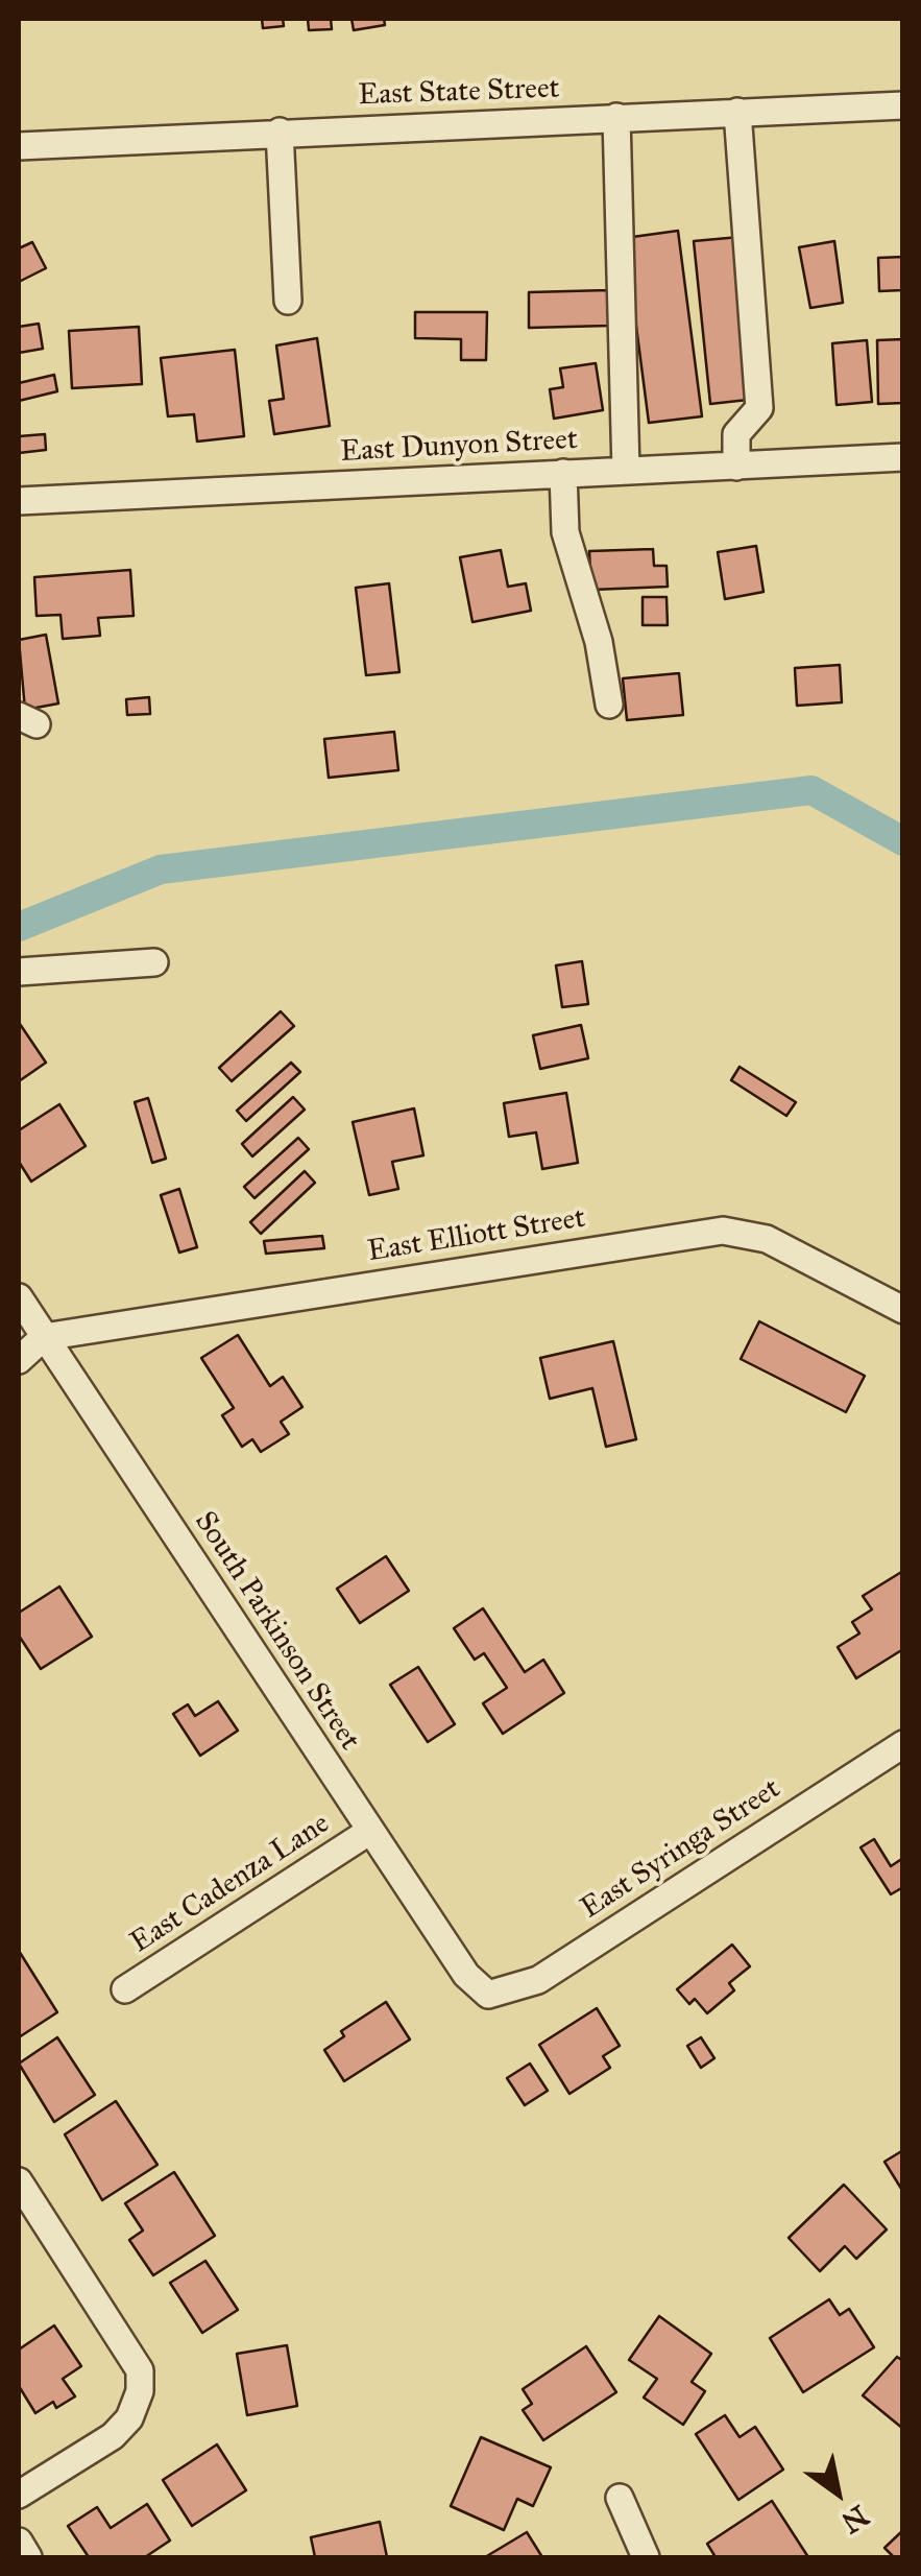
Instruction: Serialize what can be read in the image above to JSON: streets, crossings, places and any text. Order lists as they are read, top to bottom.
{
  "streets": {
    "street": [
      "East State Street",
      "East Dunyon Street",
      "East Elliott Street",
      "South Parkinson Street",
      "East Syringa Street",
      "East Cadenza Lane"
    ]
  },
  "crossings": [
    ["East Elliott Street", "South Parkinson Street"],
    ["South Parkinson Street", "East Syringa Street"],
    ["South Parkinson Street", "East Cadenza Lane"]
  ],
  "north": "bottom right"
}
